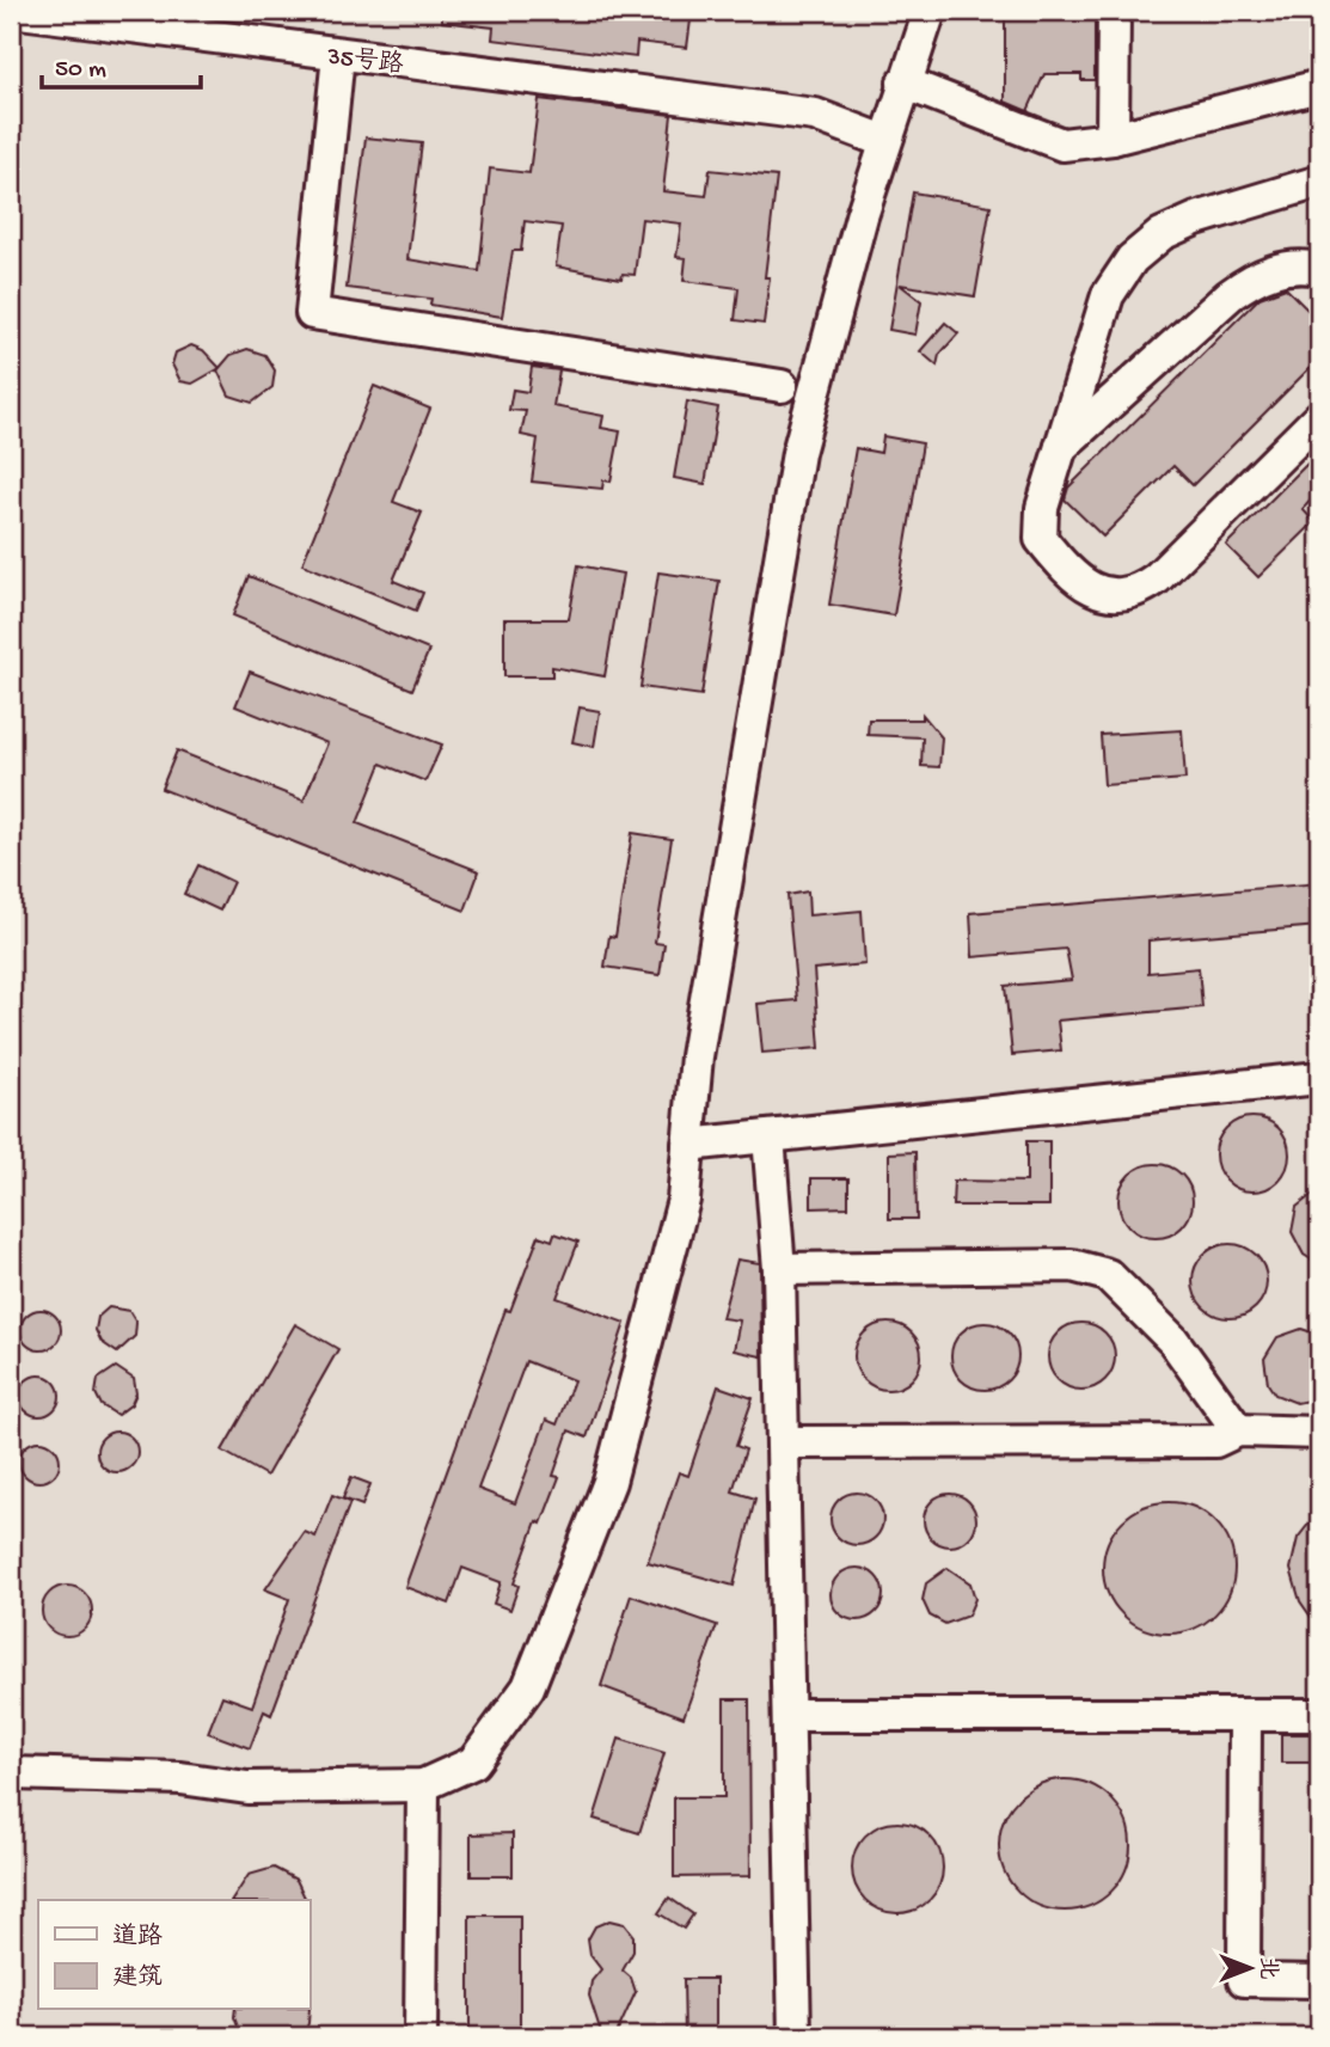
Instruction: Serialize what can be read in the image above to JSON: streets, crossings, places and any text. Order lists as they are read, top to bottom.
{
  "streets": {
    "street": ["35号路"]
  },
  "legend": ["道路", "建筑"],
  "scale_bar": "50 m",
  "north": "right"
}
